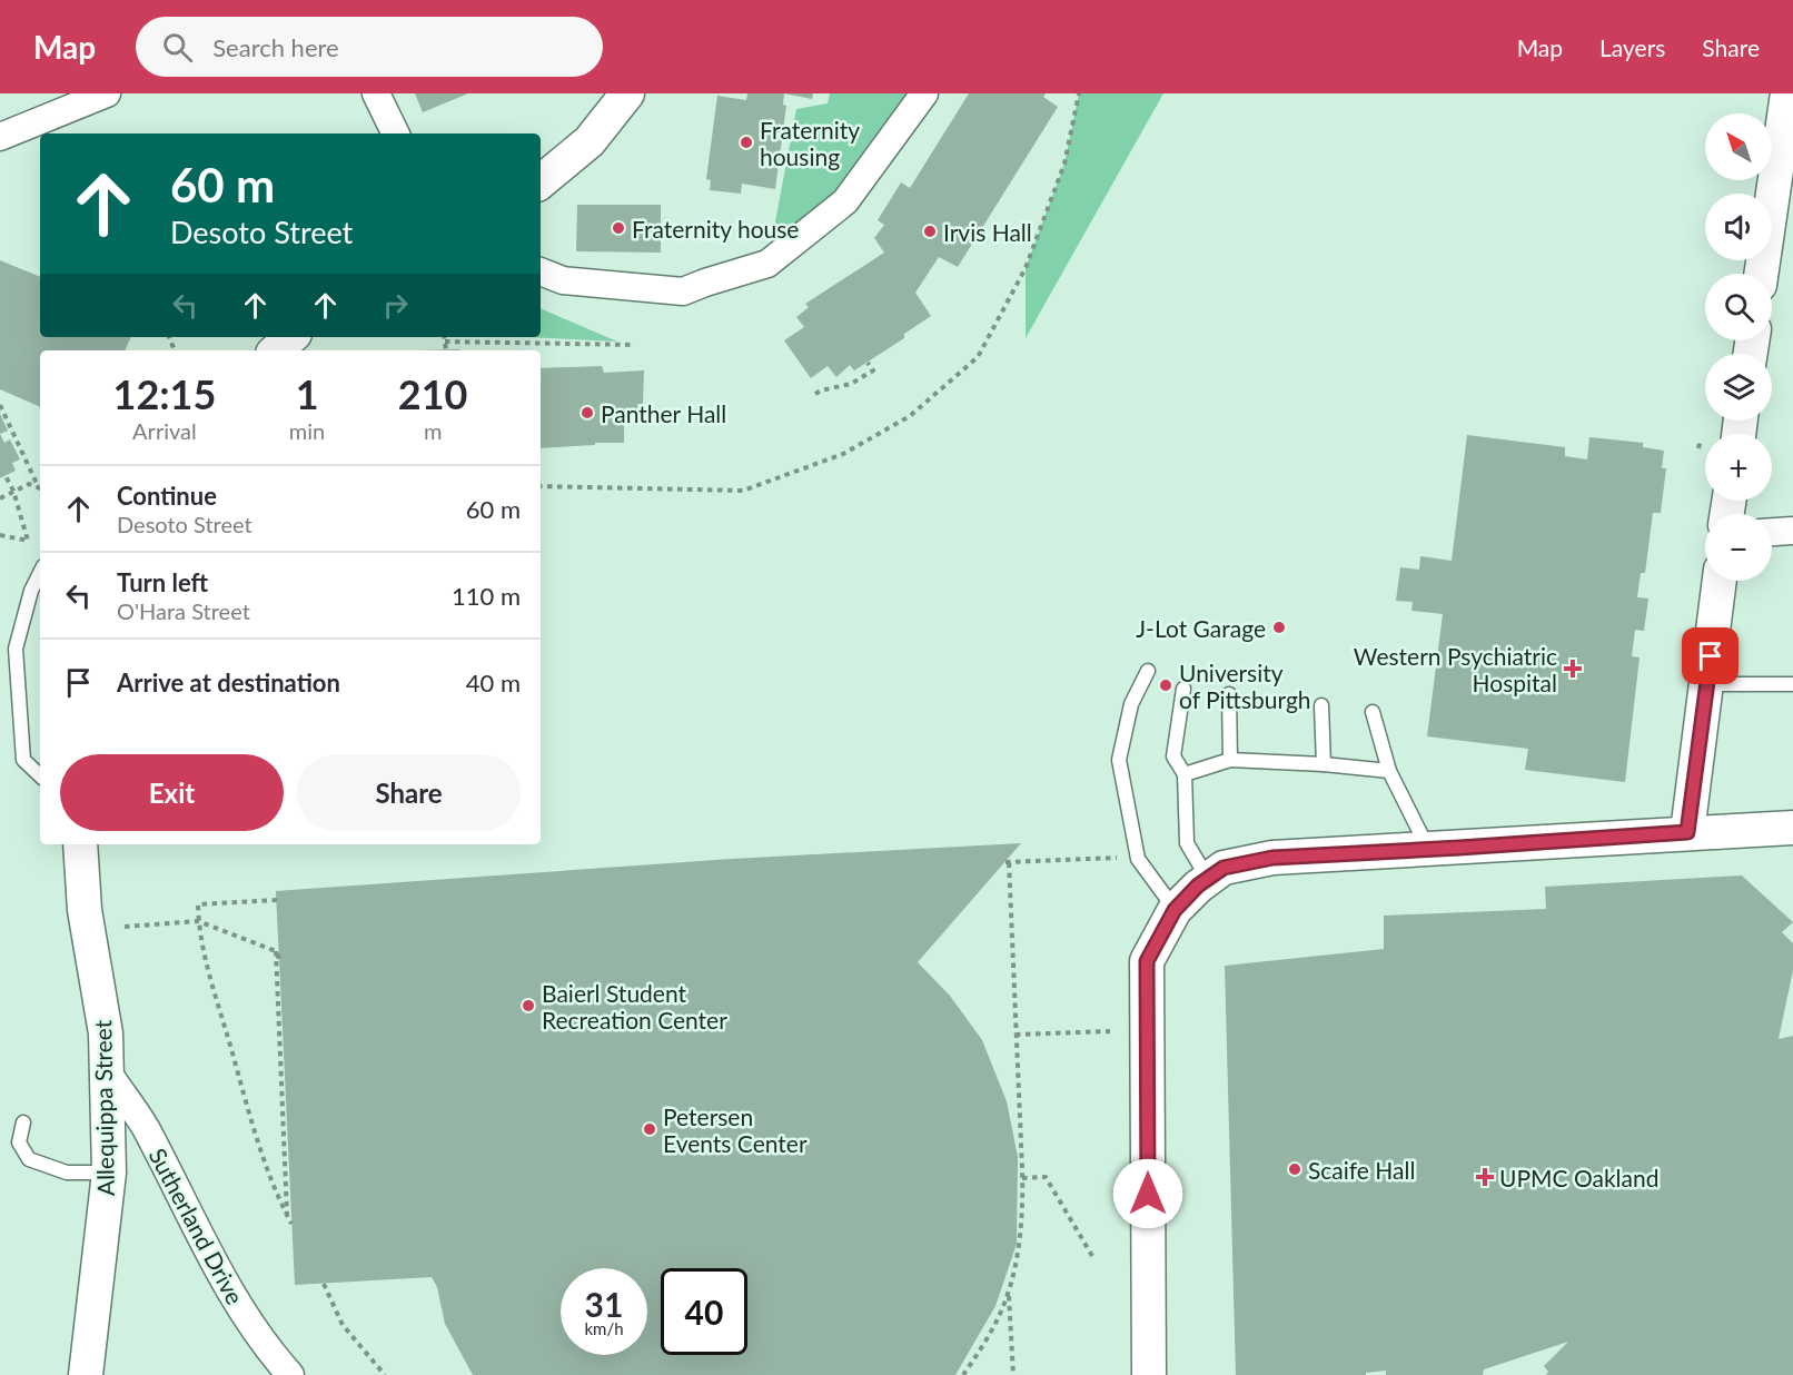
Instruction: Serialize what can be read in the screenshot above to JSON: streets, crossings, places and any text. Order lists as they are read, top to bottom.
{
  "streets": {
    "street": ["Allequippa Street", "Sutherland Drive"]
  },
  "crossings": [
    ["Allequippa Street", "Sutherland Drive"]
  ],
  "places": {
    "other": [
      "Fraternity housing",
      "Fraternity house",
      "Irvis Hall",
      "Panther Hall",
      "J-Lot Garage",
      "University of Pittsburgh",
      "Baierl Student Recreation Center",
      "Petersen Events Center",
      "Scaife Hall"
    ],
    "health": ["Western Psychiatric Hospital", "UPMC Oakland"]
  },
  "north": "top left",
  "page": {
    "header": "Map",
    "search": "Search here",
    "nav": ["Map", "Layers", "Share"],
    "map_buttons": ["+", "−"],
    "turn": ["60 m", "Desoto Street"],
    "eta": [
      "12:15",
      "Arrival",
      "1",
      "min",
      "210",
      "m"
    ],
    "list": [
      {
        "name": "Continue",
        "note": "Desoto Street",
        "value": "60 m"
      },
      {
        "name": "Turn left",
        "note": "O'Hara Street",
        "value": "110 m"
      },
      {
        "name": "Arrive at destination",
        "value": "40 m"
      }
    ],
    "buttons": ["Exit", "Share"],
    "speed": "31 km/h",
    "limit": "40"
  }
}
